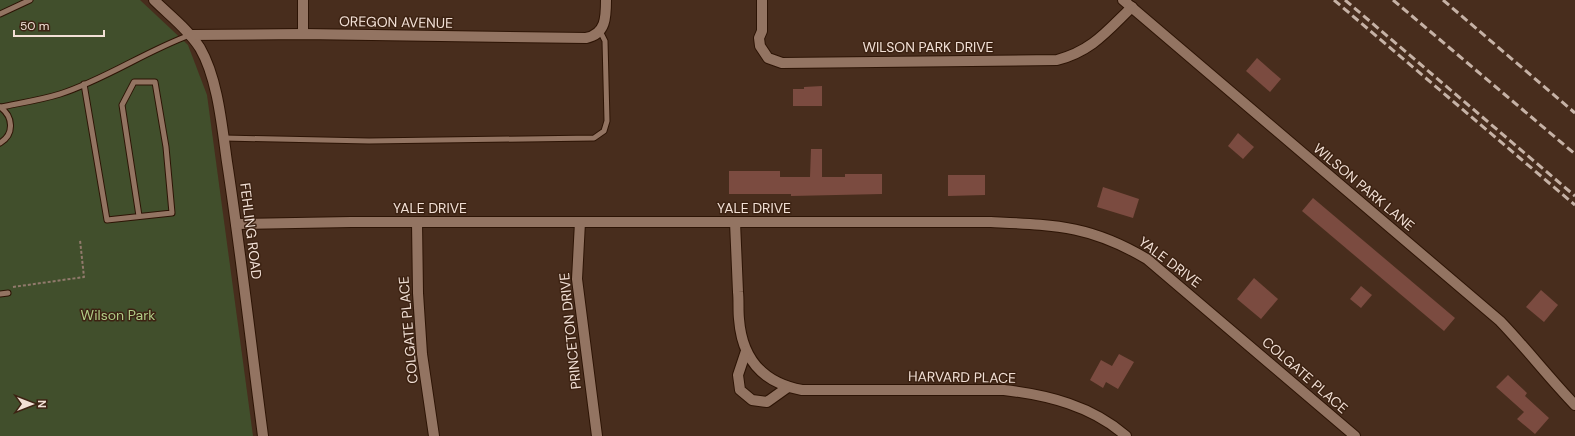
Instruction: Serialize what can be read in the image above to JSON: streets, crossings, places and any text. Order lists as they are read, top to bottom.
{
  "streets": {
    "street": [
      "OREGON AVENUE",
      "WILSON PARK DRIVE",
      "WILSON PARK LANE",
      "YALE DRIVE",
      "FEHLING ROAD",
      "COLGATE PLACE",
      "PRINCETON DRIVE",
      "HARVARD PLACE"
    ]
  },
  "crossings": [
    ["OREGON AVENUE", "FEHLING ROAD"],
    ["WILSON PARK DRIVE", "WILSON PARK LANE"],
    ["YALE DRIVE", "FEHLING ROAD"],
    ["YALE DRIVE", "COLGATE PLACE"],
    ["YALE DRIVE", "PRINCETON DRIVE"],
    ["YALE DRIVE", "HARVARD PLACE"]
  ],
  "parks": ["Wilson Park"],
  "scale_bar": "50 m",
  "north": "right"
}
